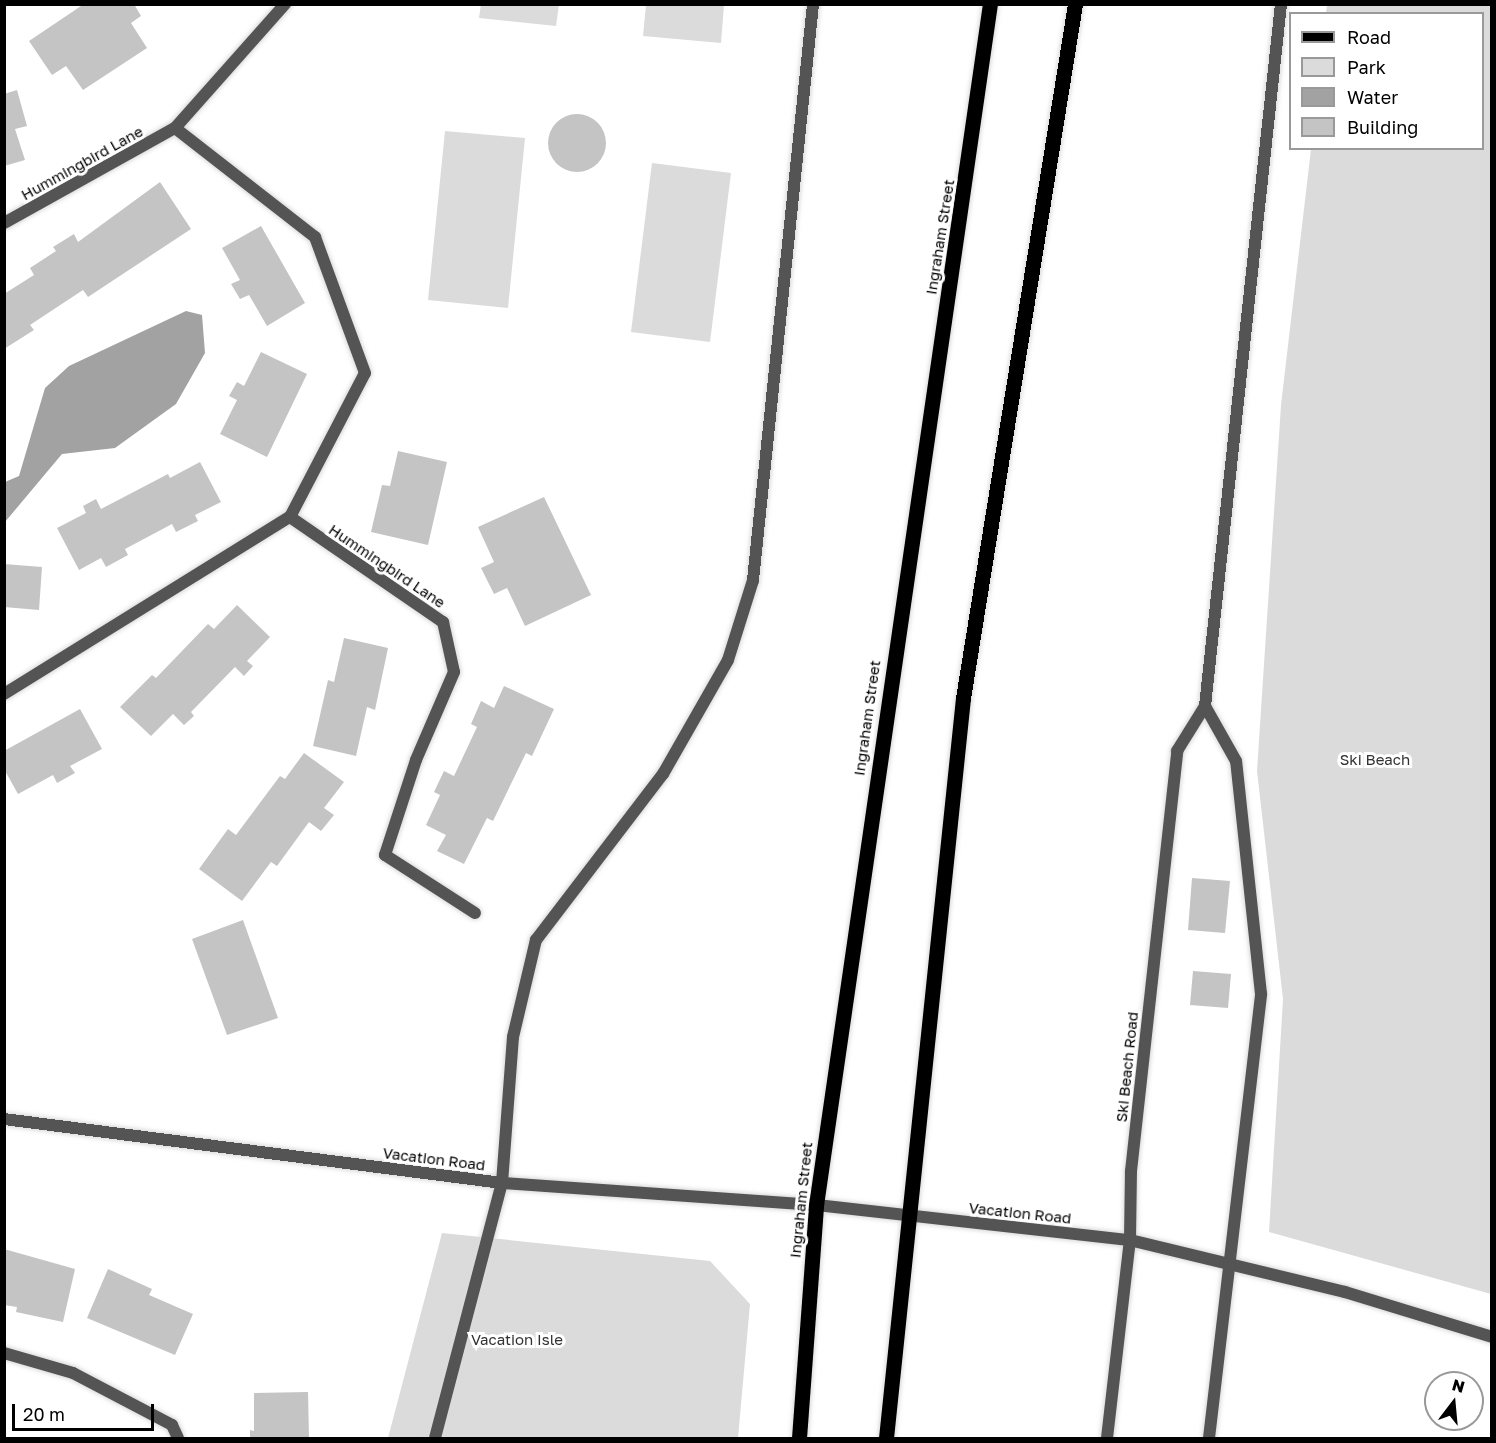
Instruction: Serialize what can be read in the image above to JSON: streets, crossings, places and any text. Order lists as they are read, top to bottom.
{
  "streets": {
    "main road": ["Ingraham Street"],
    "street": ["Hummingbird Lane", "Ski Beach Road", "Vacation Road"]
  },
  "crossings": [
    ["Ingraham Street", "Vacation Road"],
    ["Ski Beach Road", "Vacation Road"]
  ],
  "parks": ["Ski Beach", "Vacation Isle"],
  "legend": [
    "Road",
    "Park",
    "Water",
    "Building"
  ],
  "scale_bar": "20 m",
  "north": "top"
}
